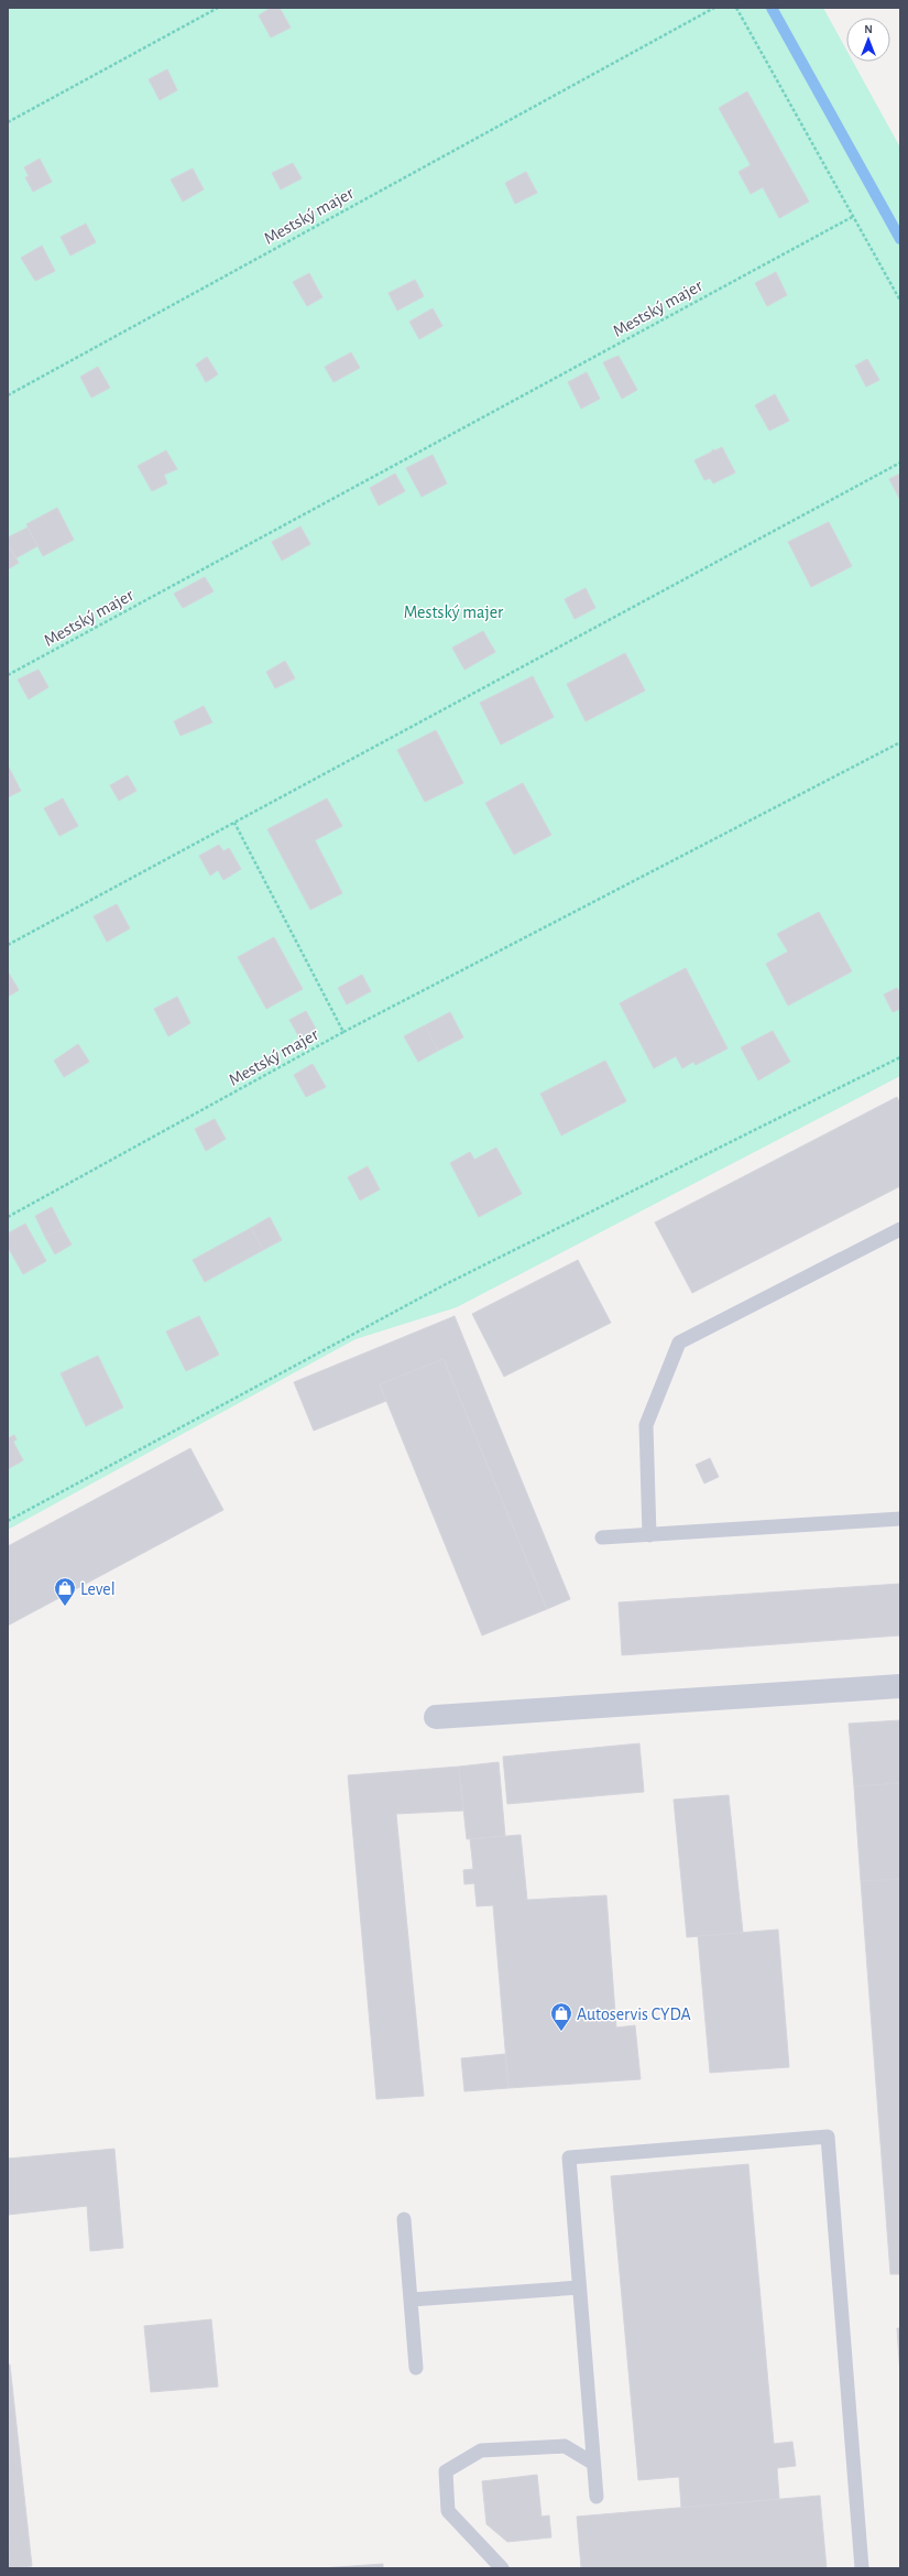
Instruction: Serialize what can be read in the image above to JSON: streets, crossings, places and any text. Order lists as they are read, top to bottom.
{
  "streets": {
    "path": ["Mestský majer"]
  },
  "parks": ["Mestský majer"],
  "places": {
    "shop": ["Level", "Autoservis CYDA"]
  },
  "north": "top"
}
